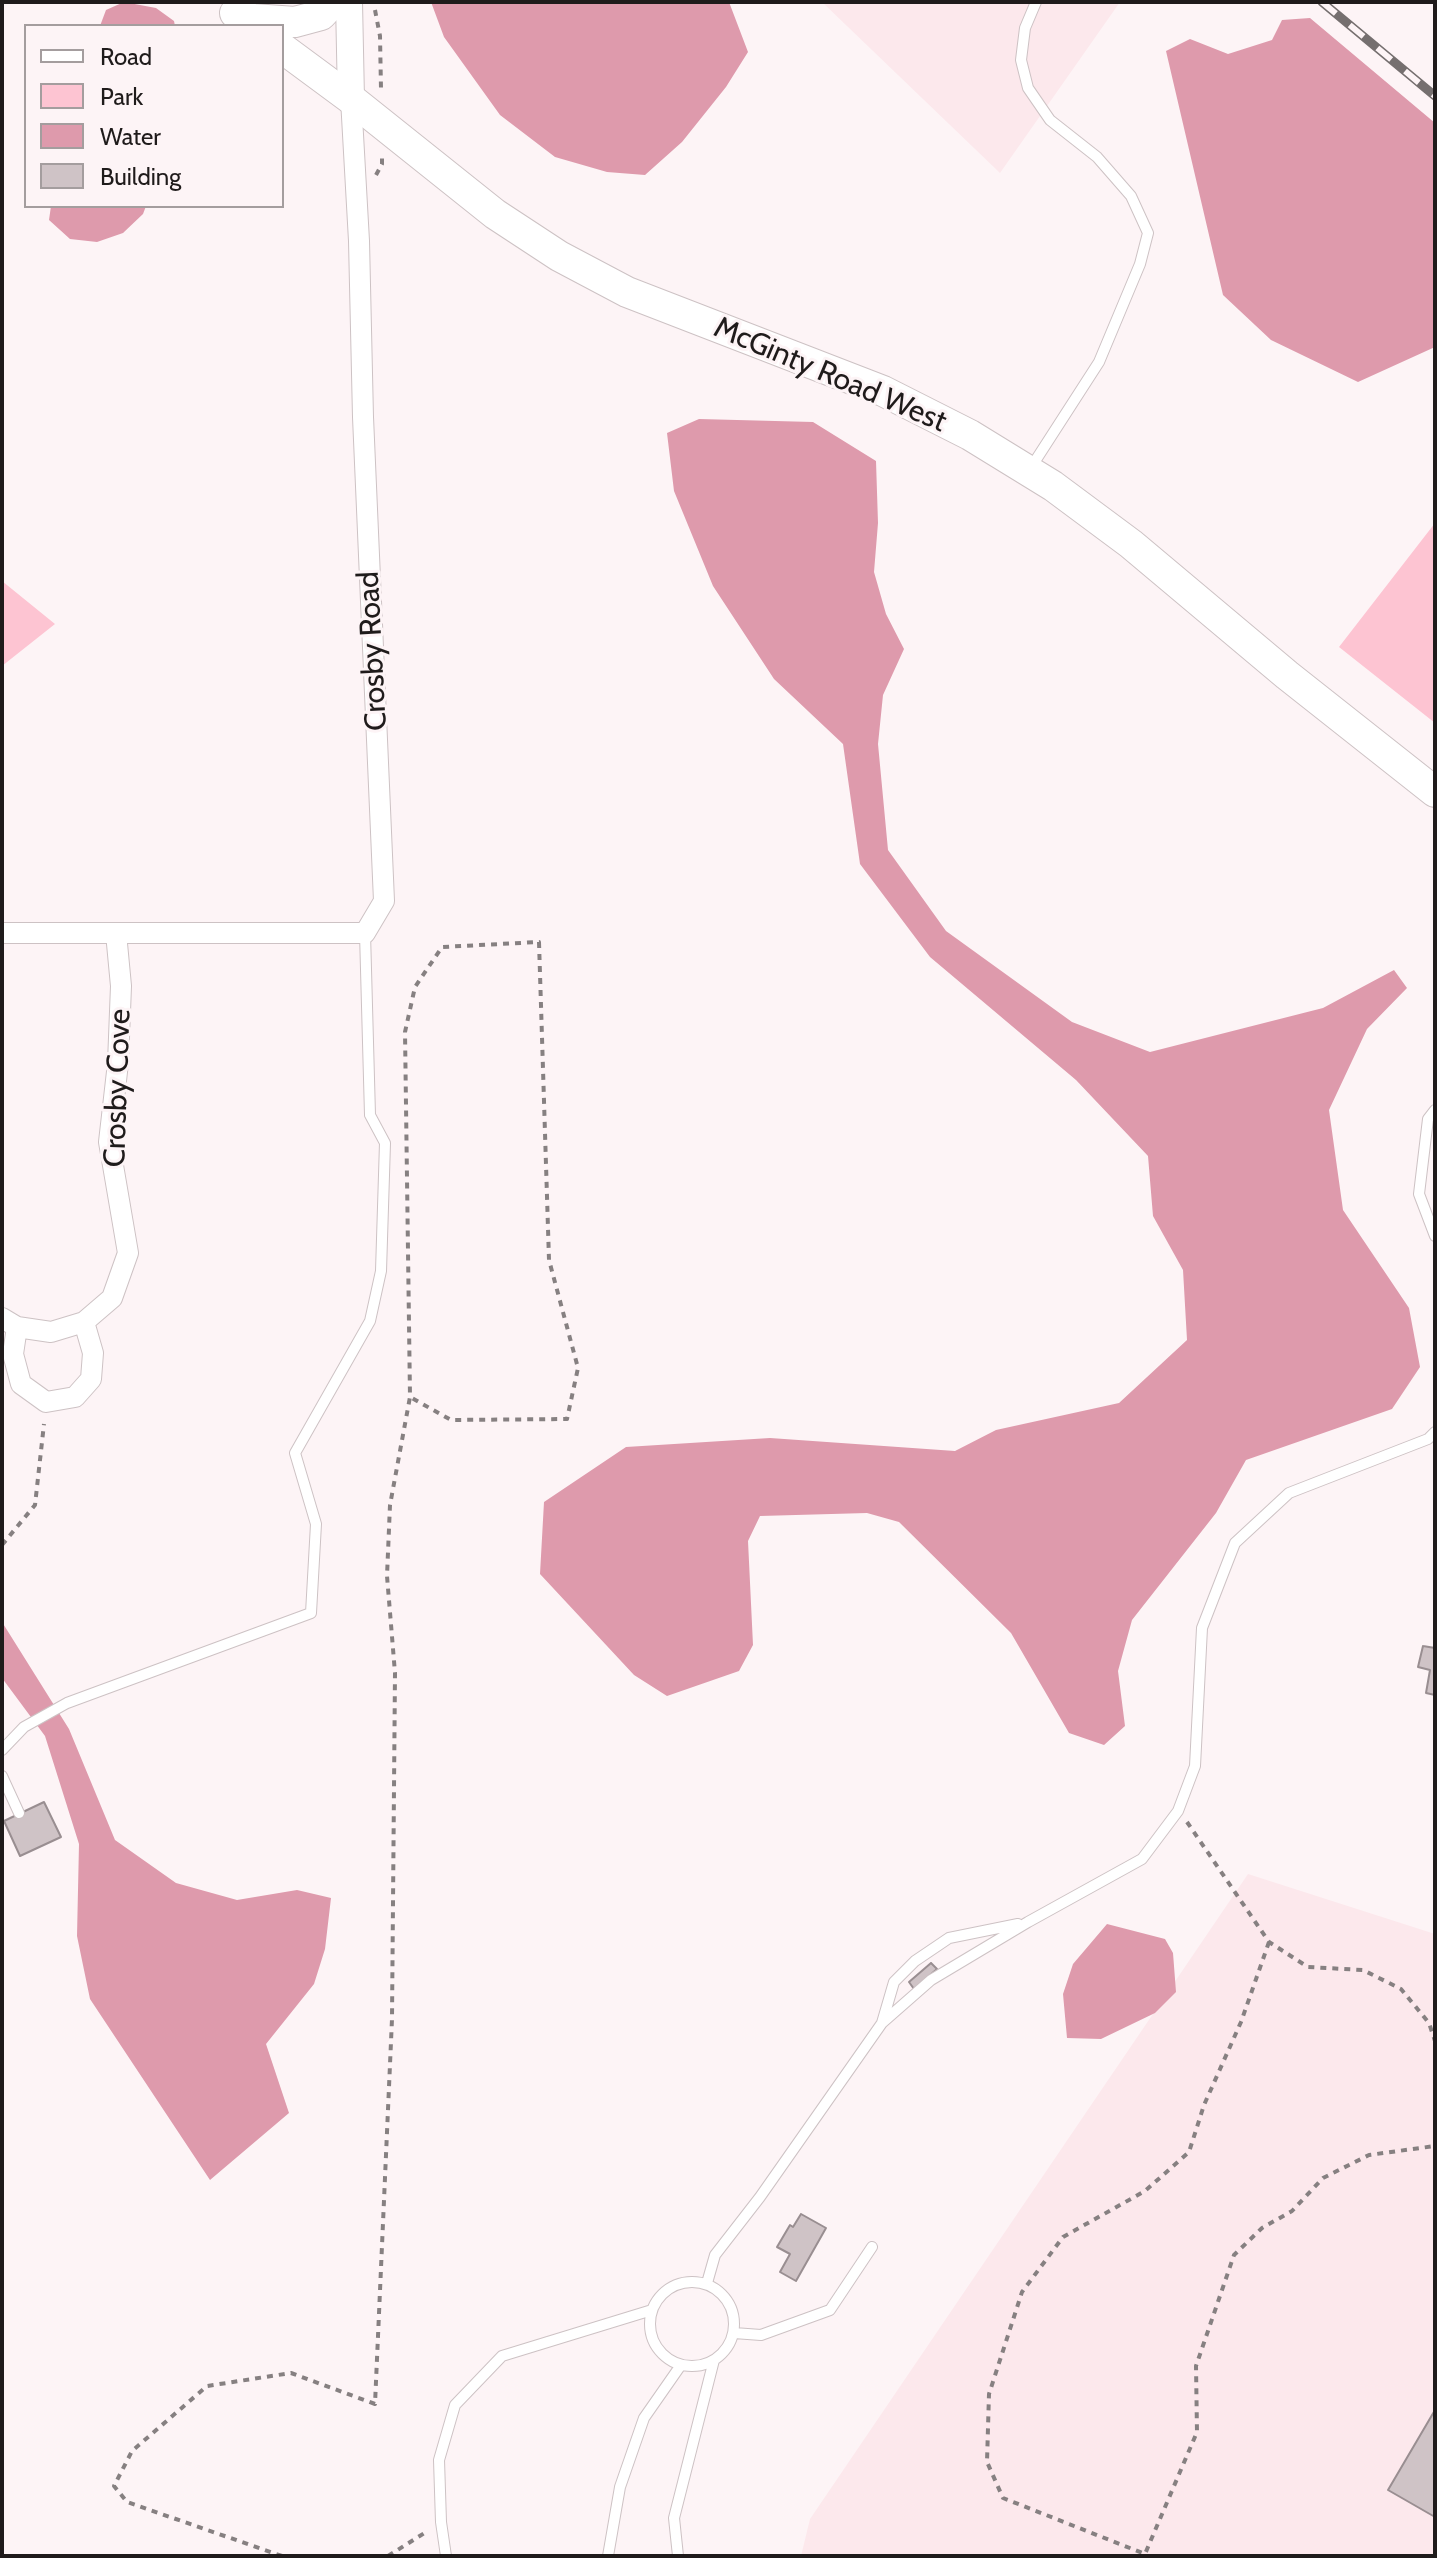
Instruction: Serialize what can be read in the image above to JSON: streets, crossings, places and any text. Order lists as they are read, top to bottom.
{
  "streets": {
    "main road": ["McGinty Road West"],
    "street": ["Crosby Road", "Crosby Cove"]
  },
  "crossings": [
    ["McGinty Road West", "Crosby Road"]
  ],
  "legend": [
    "Road",
    "Park",
    "Water",
    "Building"
  ]
}
